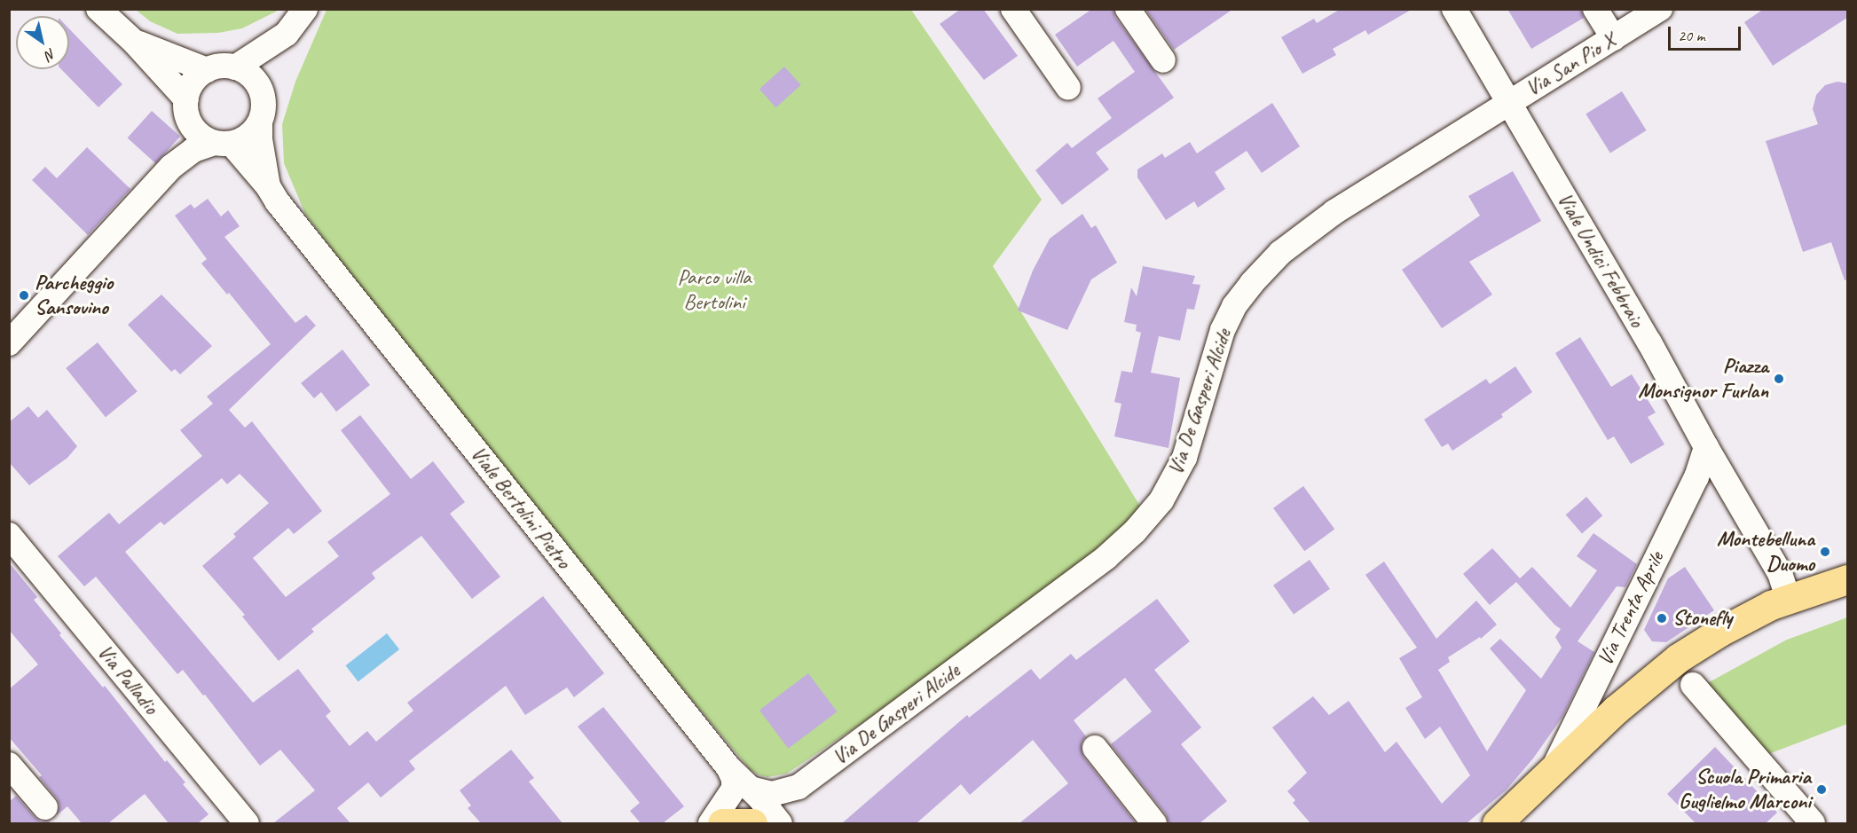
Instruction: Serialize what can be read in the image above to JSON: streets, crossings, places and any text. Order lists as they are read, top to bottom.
{
  "streets": {
    "main road": ["Via Trenta Aprile"],
    "street": [
      "Via San Pio X",
      "Viale Undici Febbraio",
      "Via De Gasperi Alcide",
      "Viale Bertolini Pietro",
      "Via Palladio"
    ]
  },
  "crossings": [
    ["Via San Pio X", "Viale Undici Febbraio"],
    ["Via San Pio X", "Via De Gasperi Alcide"],
    ["Viale Undici Febbraio", "Via De Gasperi Alcide"],
    ["Viale Undici Febbraio", "Via Trenta Aprile"],
    ["Via De Gasperi Alcide", "Viale Bertolini Pietro"]
  ],
  "parks": ["Parco villa Bertolini"],
  "places": [
    "Parcheggio Sansovino",
    "Piazza Monsignor Furlan",
    "Montebelluna Duomo",
    "Stonefly",
    "Scuola Primaria Guglielmo Marconi"
  ],
  "scale_bar": "20 m",
  "north": "bottom right"
}
